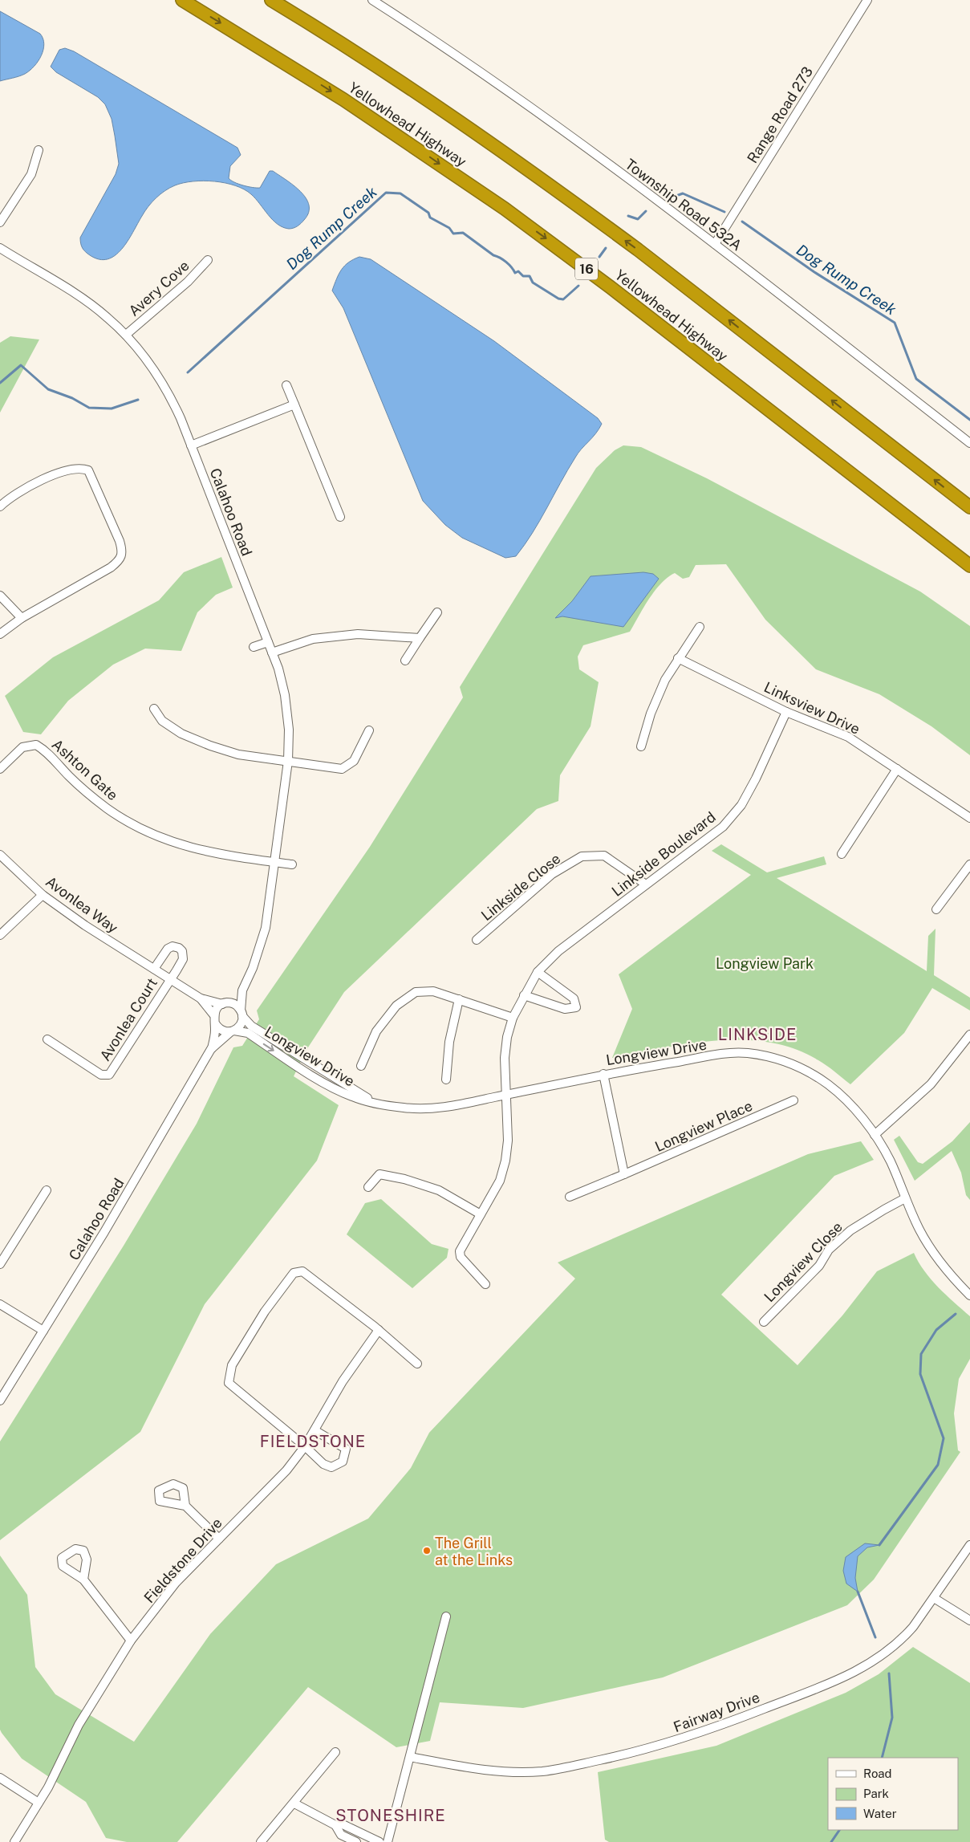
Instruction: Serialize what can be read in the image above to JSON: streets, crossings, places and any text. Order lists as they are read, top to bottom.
{
  "streets": {
    "highway": ["Yellowhead Highway", "16"],
    "street": [
      "Range Road 273",
      "Township Road 532A",
      "Avery Cove",
      "Calahoo Road",
      "Linksview Drive",
      "Ashton Gate",
      "Linkside Boulevard",
      "Linkside Close",
      "Avonlea Way",
      "Avonlea Court",
      "Longview Drive",
      "Longview Place",
      "Longview Close",
      "Fieldstone Drive",
      "Fairway Drive"
    ]
  },
  "crossings": [
    ["Range Road 273", "Township Road 532A"],
    ["Avery Cove", "Calahoo Road"],
    ["Calahoo Road", "Ashton Gate"],
    ["Calahoo Road", "Avonlea Way"],
    ["Calahoo Road", "Longview Drive"],
    ["Linksview Drive", "Linkside Boulevard"],
    ["Linkside Boulevard", "Linkside Close"],
    ["Linkside Boulevard", "Longview Drive"],
    ["Avonlea Way", "Avonlea Court"],
    ["Avonlea Way", "Longview Drive"],
    ["Longview Drive", "Longview Close"]
  ],
  "districts": ["LINKSIDE", "FIELDSTONE", "STONESHIRE"],
  "water": ["Dog Rump Creek"],
  "parks": ["Longview Park"],
  "places": ["The Grill at the Links"],
  "legend": ["Road", "Park", "Water"]
}
